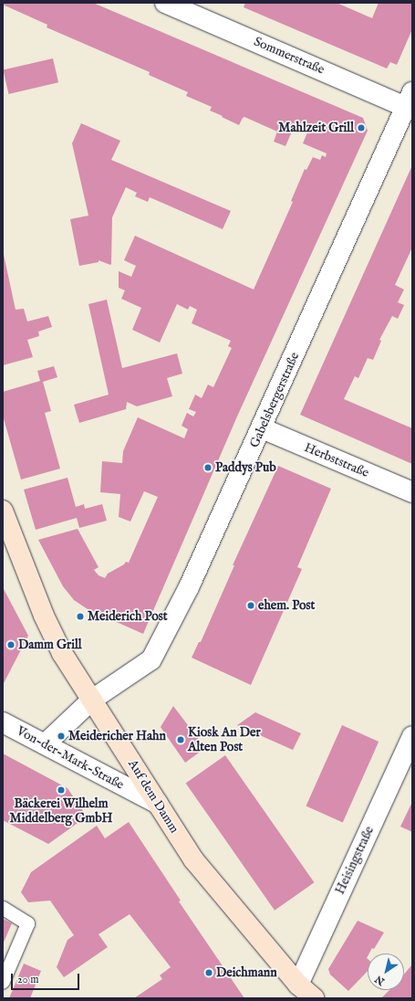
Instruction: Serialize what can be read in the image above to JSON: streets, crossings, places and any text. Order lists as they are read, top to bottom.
{
  "streets": {
    "street": [
      "Sommerstraße",
      "Gabelsbergerstraße",
      "Herbststraße",
      "Von-der-Mark-Straße",
      "Auf dem Damm",
      "Heisingstraße"
    ]
  },
  "crossings": [
    ["Sommerstraße", "Gabelsbergerstraße"],
    ["Gabelsbergerstraße", "Herbststraße"],
    ["Gabelsbergerstraße", "Von-der-Mark-Straße"],
    ["Gabelsbergerstraße", "Auf dem Damm"],
    ["Von-der-Mark-Straße", "Auf dem Damm"],
    ["Auf dem Damm", "Heisingstraße"]
  ],
  "places": [
    "Mahlzeit Grill",
    "Paddys Pub",
    "ehem. Post",
    "Meiderich Post",
    "Damm Grill",
    "Meidericher Hahn",
    "Kiosk An Der Alten Post",
    "Bäckerei Wilhelm Middelberg GmbH",
    "Deichmann"
  ],
  "scale_bar": "20 m",
  "north": "bottom left"
}
